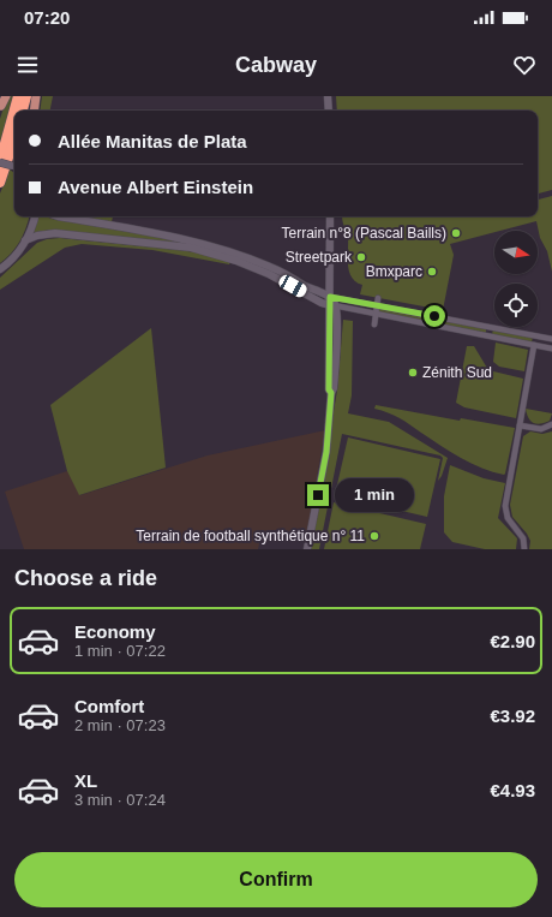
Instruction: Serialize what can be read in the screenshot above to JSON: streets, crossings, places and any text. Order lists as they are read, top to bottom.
{
  "places": [
    "Terrain n°8 (Pascal Baills)",
    "Streetpark",
    "Bmxparc",
    "Zénith Sud",
    "Terrain de football synthétique n° 11"
  ],
  "north": "right",
  "page": {
    "status": "07:20",
    "header": "Cabway",
    "banner": ["Allée Manitas de Plata", "Avenue Albert Einstein"],
    "bubble": "1 min",
    "heading": "Choose a ride",
    "list": [
      {
        "name": "Economy",
        "note": "1 min · 07:22",
        "value": "€2.90"
      },
      {
        "name": "Comfort",
        "note": "2 min · 07:23",
        "value": "€3.92"
      },
      {
        "name": "XL",
        "note": "3 min · 07:24",
        "value": "€4.93"
      }
    ],
    "buttons": "Confirm"
  }
}
